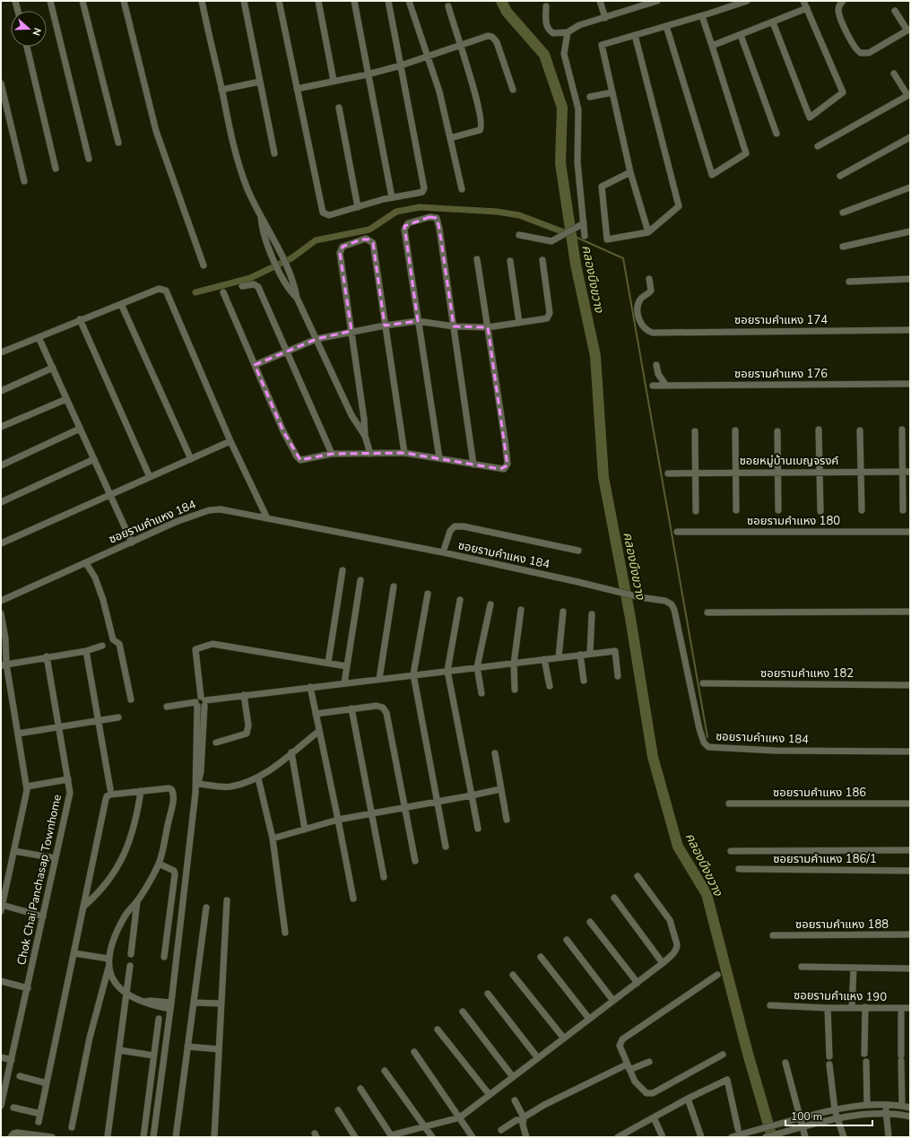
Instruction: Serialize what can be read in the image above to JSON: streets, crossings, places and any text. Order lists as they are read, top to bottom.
{
  "streets": {
    "street": [
      "ซอยรามคำแหง 174",
      "ซอยรามคำแหง 176",
      "ซอยหมู่บ้านเบญจรงค์",
      "ซอยรามคำแหง 180",
      "ซอยรามคำแหง 184",
      "ซอยรามคำแหง 182",
      "ซอยรามคำแหง 186",
      "ซอยรามคำแหง 186/1",
      "Chok Chai Panchasap Townhome",
      "ซอยรามคำแหง 188",
      "ซอยรามคำแหง 190"
    ]
  },
  "water": ["คลองบึงขวาง"],
  "scale_bar": "100 m",
  "north": "right"
}
